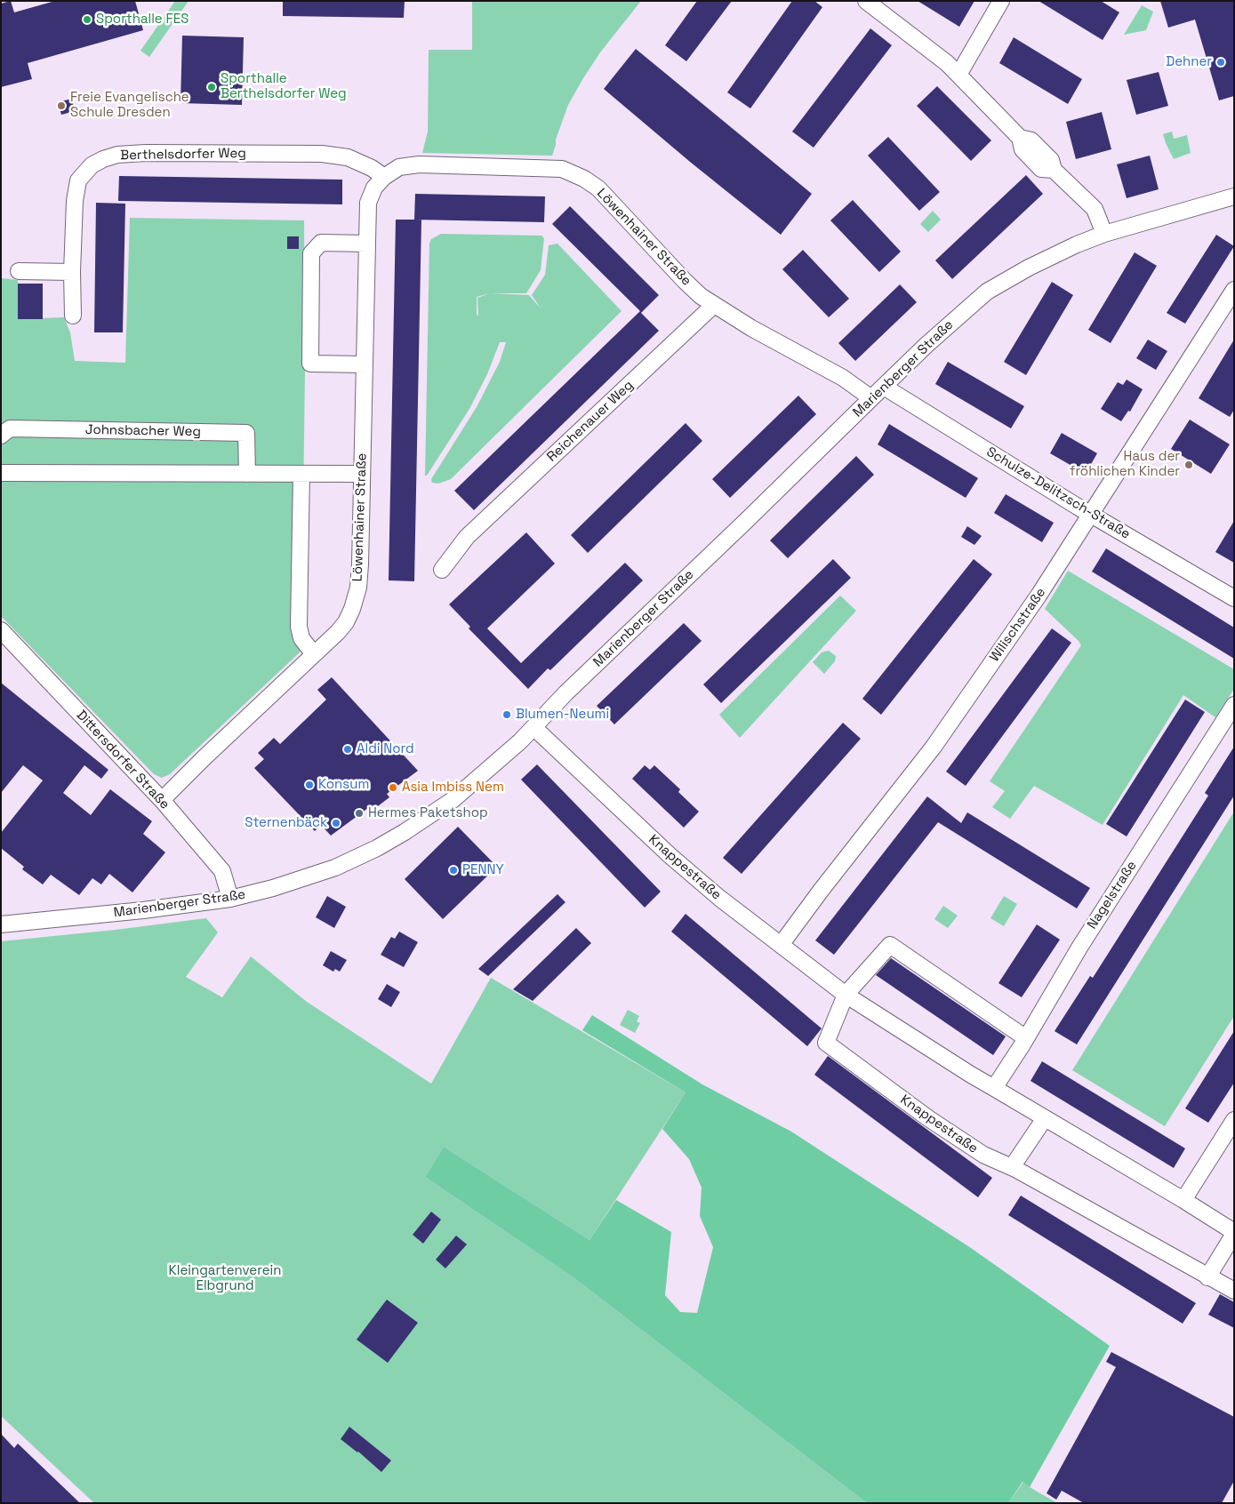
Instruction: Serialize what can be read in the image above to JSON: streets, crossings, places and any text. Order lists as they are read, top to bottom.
{
  "streets": {
    "street": [
      "Berthelsdorfer Weg",
      "Löwenhainer Straße",
      "Marienberger Straße",
      "Reichenauer Weg",
      "Johnsbacher Weg",
      "Schulze-Delitzsch-Straße",
      "Wilischstraße",
      "Dittersdorfer Straße",
      "Knappestraße",
      "Nagelstraße"
    ]
  },
  "crossings": [
    ["Berthelsdorfer Weg", "Löwenhainer Straße"],
    ["Löwenhainer Straße", "Marienberger Straße"],
    ["Löwenhainer Straße", "Reichenauer Weg"],
    ["Löwenhainer Straße", "Dittersdorfer Straße"],
    ["Marienberger Straße", "Schulze-Delitzsch-Straße"],
    ["Marienberger Straße", "Dittersdorfer Straße"],
    ["Marienberger Straße", "Knappestraße"],
    ["Schulze-Delitzsch-Straße", "Wilischstraße"],
    ["Wilischstraße", "Knappestraße"],
    ["Knappestraße", "Nagelstraße"]
  ],
  "parks": ["Kleingartenverein Elbgrund"],
  "places": [
    "Sporthalle FES",
    "Dehner",
    "Sporthalle Berthelsdorfer Weg",
    "Freie Evangelische Schule Dresden",
    "Haus der fröhlichen Kinder",
    "Blumen-Neumi",
    "Aldi Nord",
    "Konsum",
    "Asia Imbiss Nem",
    "Hermes Paketshop",
    "Sternenbäck",
    "PENNY"
  ]
}
